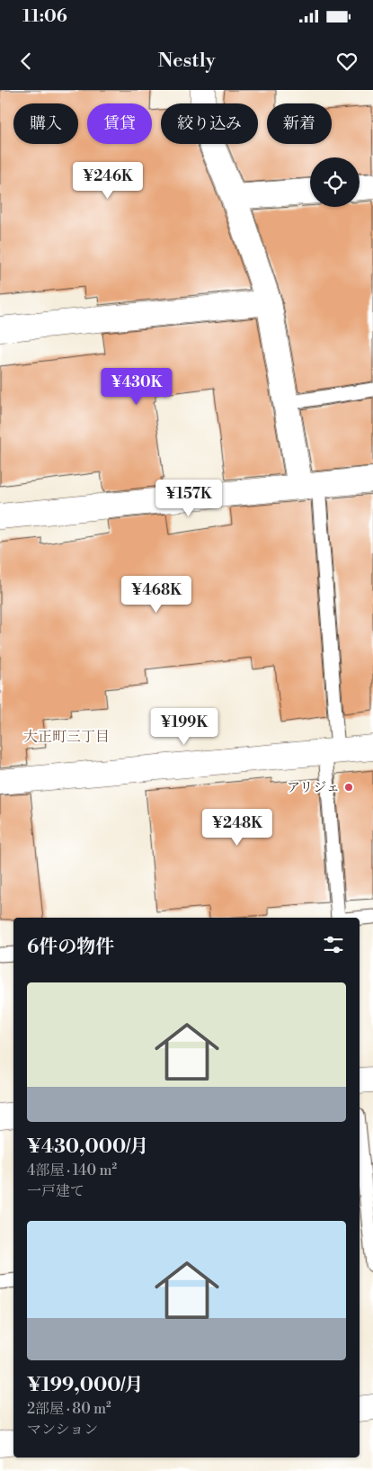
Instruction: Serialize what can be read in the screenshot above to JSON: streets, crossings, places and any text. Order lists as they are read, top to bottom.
{
  "districts": ["大正町三丁目"],
  "places": ["アリジェ"],
  "page": {
    "status": "11:06",
    "header": "Nestly",
    "chip": [
      "購入",
      "賃貸",
      "絞り込み",
      "新着"
    ],
    "price": [
      "¥246K",
      "¥430K",
      "¥157K",
      "¥468K",
      "¥199K",
      "¥248K"
    ],
    "heading": "6件の物件",
    "list": [
      {
        "name": "¥430,000/月",
        "note": "4部屋 · 140 m² · 一戸建て"
      },
      {
        "name": "¥199,000/月",
        "note": "2部屋 · 80 m² · マンション"
      }
    ]
  }
}
